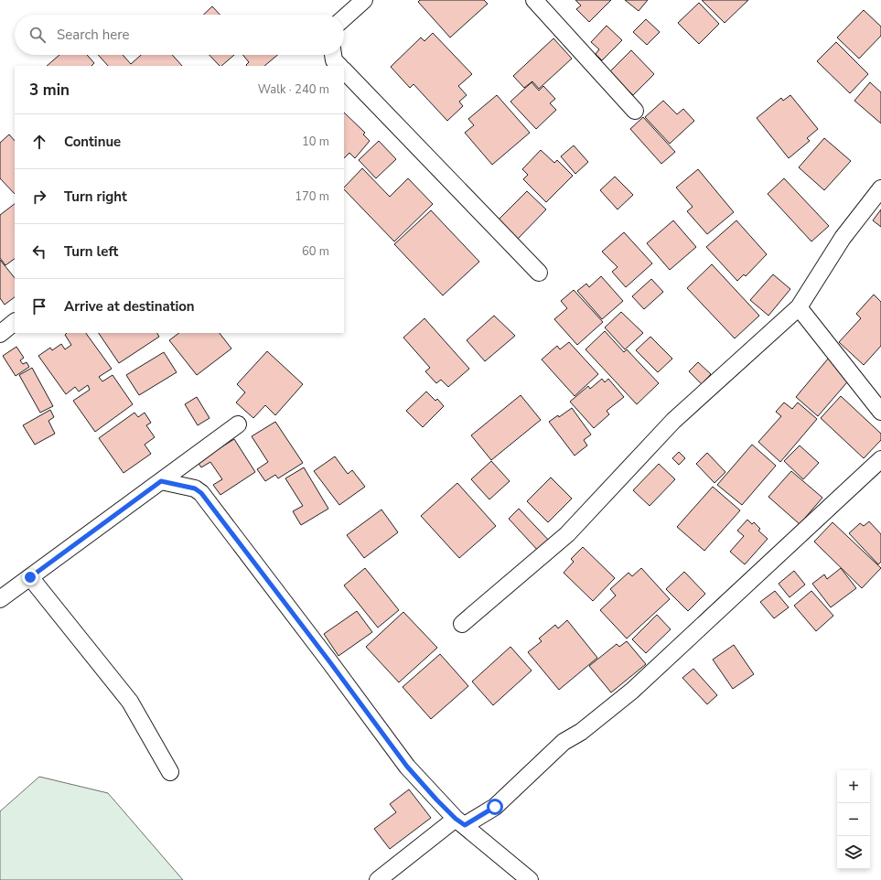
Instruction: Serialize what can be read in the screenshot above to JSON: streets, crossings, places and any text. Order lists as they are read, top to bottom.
{
  "page": {
    "search": "Search here",
    "heading": ["3 min", "Walk · 240 m"],
    "list": [
      ["Continue", "10 m"],
      ["Turn right", "170 m"],
      ["Turn left", "60 m"],
      "Arrive at destination"
    ],
    "map_buttons": ["+", "−"]
  }
}
